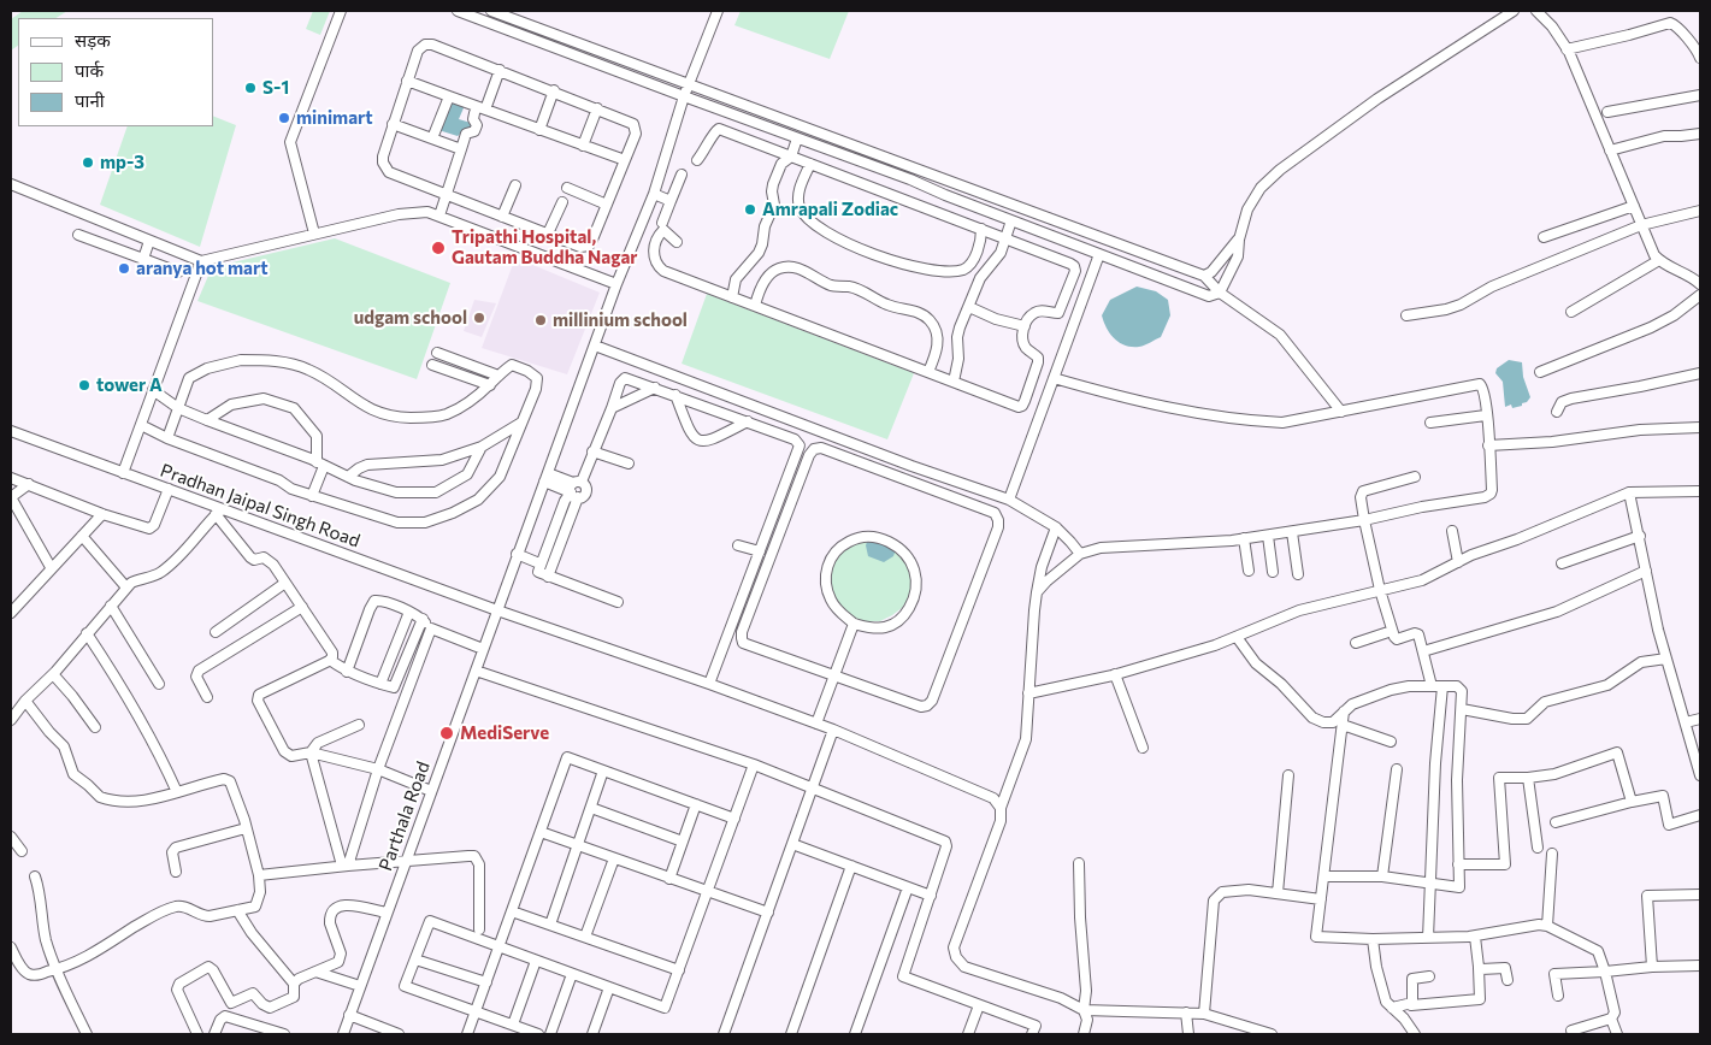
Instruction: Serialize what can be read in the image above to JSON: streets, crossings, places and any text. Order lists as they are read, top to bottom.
{
  "streets": {
    "street": ["Pradhan Jaipal Singh Road", "Parthala Road"]
  },
  "crossings": [
    ["Pradhan Jaipal Singh Road", "Parthala Road"]
  ],
  "places": [
    "S-1",
    "minimart",
    "mp-3",
    "Amrapali Zodiac",
    "Tripathi Hospital, Gautam Buddha Nagar",
    "aranya hot mart",
    "udgam school",
    "millinium school",
    "tower A",
    "MediServe"
  ],
  "legend": ["सड़क", "पार्क", "पानी"]
}
